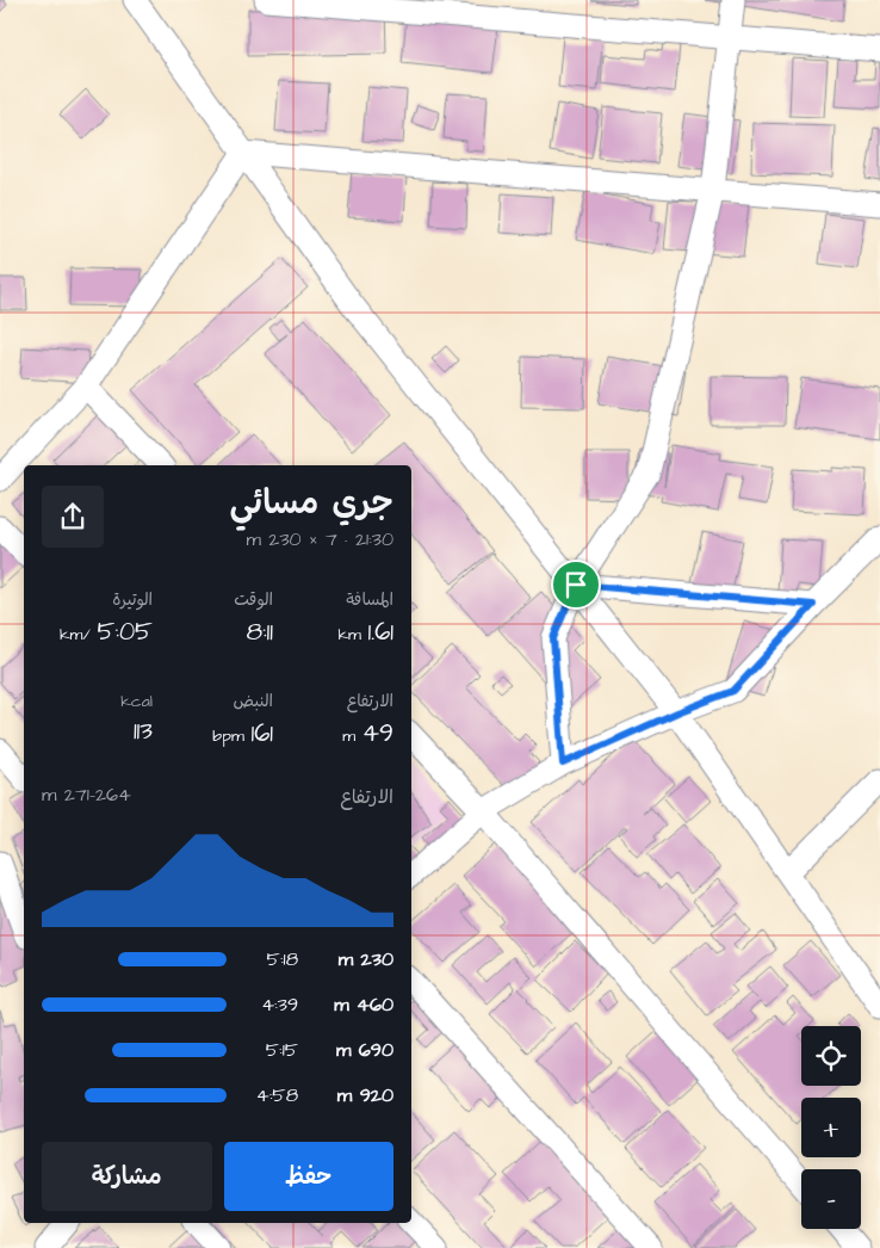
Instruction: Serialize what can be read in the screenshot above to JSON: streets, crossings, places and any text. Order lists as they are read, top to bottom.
{
  "page": {
    "heading": ["جري مسائي", "21:30 · 7 × 230 m"],
    "stats": [
      ["المسافة", "1.61 km"],
      ["الوقت", "8:11"],
      ["الوتيرة", "5:05 /km"],
      ["الارتفاع", "49 m"],
      ["النبض", "161 bpm"],
      ["kcal", "113"]
    ],
    "chart": ["الارتفاع", "264–271 m"],
    "list": [
      {
        "name": "230 m",
        "note": "5:18"
      },
      {
        "name": "460 m",
        "note": "4:39"
      },
      {
        "name": "690 m",
        "note": "5:15"
      },
      {
        "name": "920 m",
        "note": "4:58"
      }
    ],
    "map_buttons": ["+", "−"],
    "buttons": ["حفظ", "مشاركة"]
  }
}
